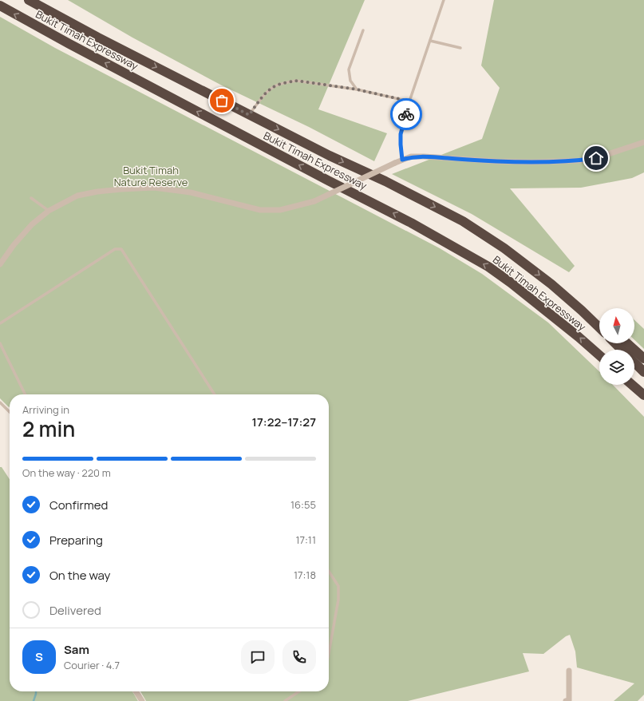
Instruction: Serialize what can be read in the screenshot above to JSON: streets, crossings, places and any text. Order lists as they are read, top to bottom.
{
  "streets": {
    "highway": ["Bukit Timah Expressway"]
  },
  "parks": ["Bukit Timah Nature Reserve"],
  "north": "top",
  "page": {
    "heading": ["2 min", "Arriving in", "17:22–17:27"],
    "panel": ["Sam", "Courier · 4.7"],
    "bar": "On the way · 220 m",
    "list": [
      ["Confirmed", "16:55"],
      ["Preparing", "17:11"],
      ["On the way", "17:18"],
      "Delivered"
    ],
    "round": "S"
  }
}
